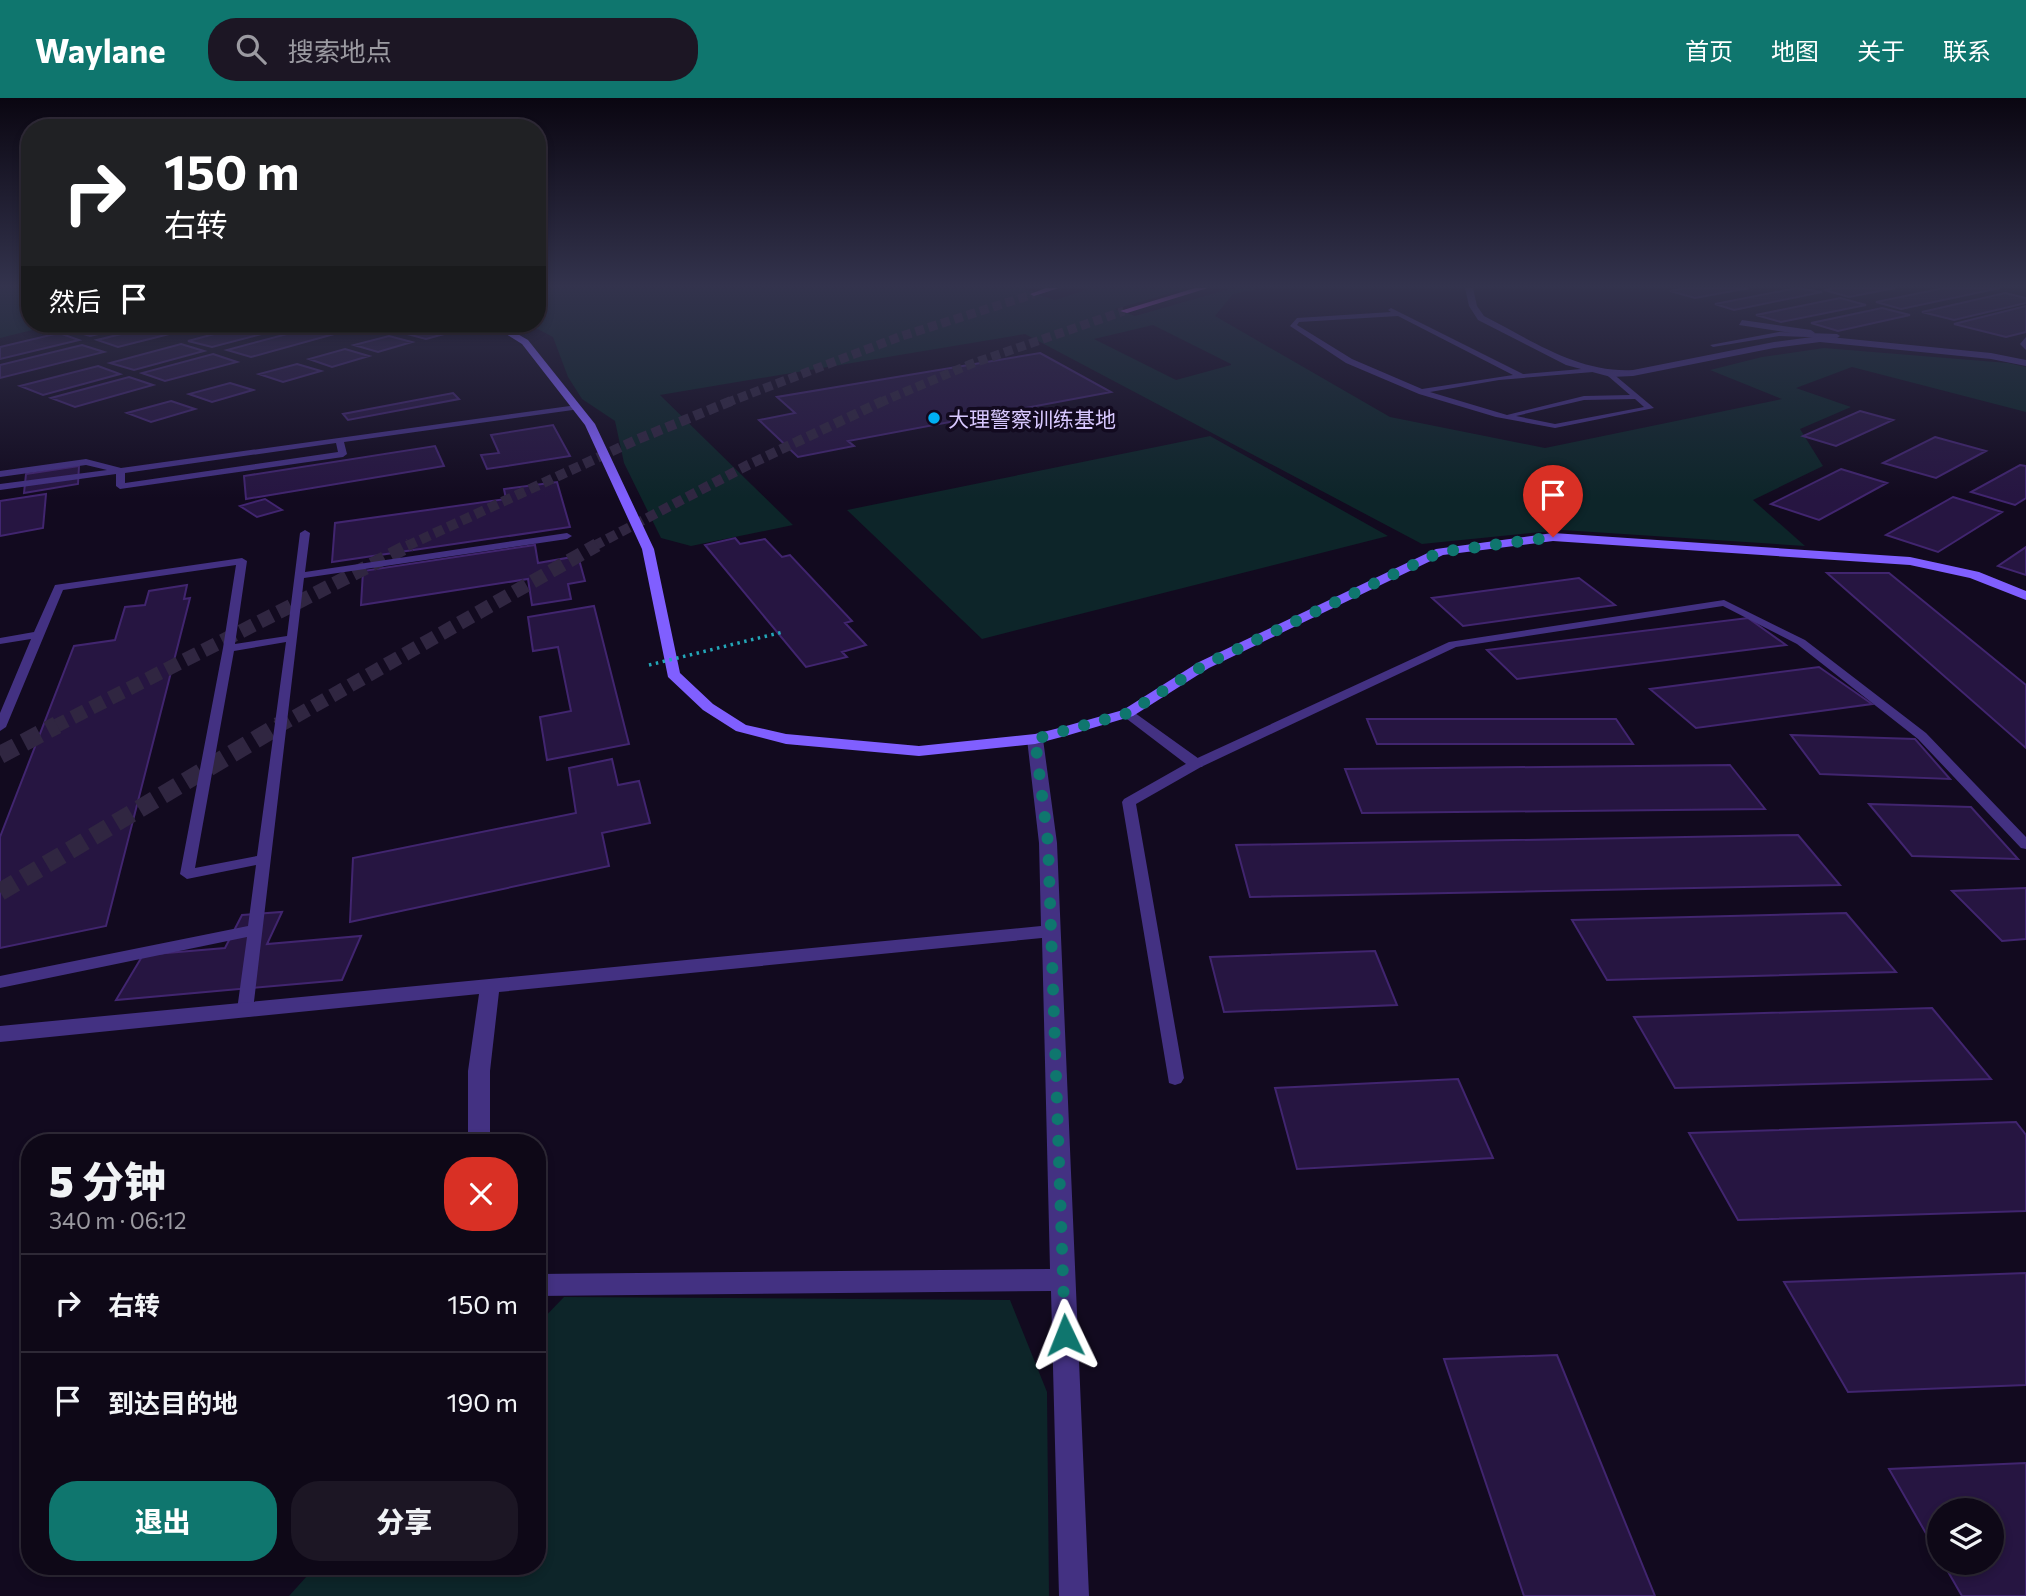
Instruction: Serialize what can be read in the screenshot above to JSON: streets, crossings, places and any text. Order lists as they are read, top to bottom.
{
  "places": ["大理警察训练基地"],
  "page": {
    "header": "Waylane",
    "search": "搜索地点",
    "nav": [
      "首页",
      "地图",
      "关于",
      "联系"
    ],
    "turn": ["150 m", "右转"],
    "then": "然后",
    "heading": ["5 分钟", "340 m · 06:12"],
    "list": [
      {
        "name": "右转",
        "value": "150 m"
      },
      {
        "name": "到达目的地",
        "value": "190 m"
      }
    ],
    "buttons": ["退出", "分享"]
  }
}
